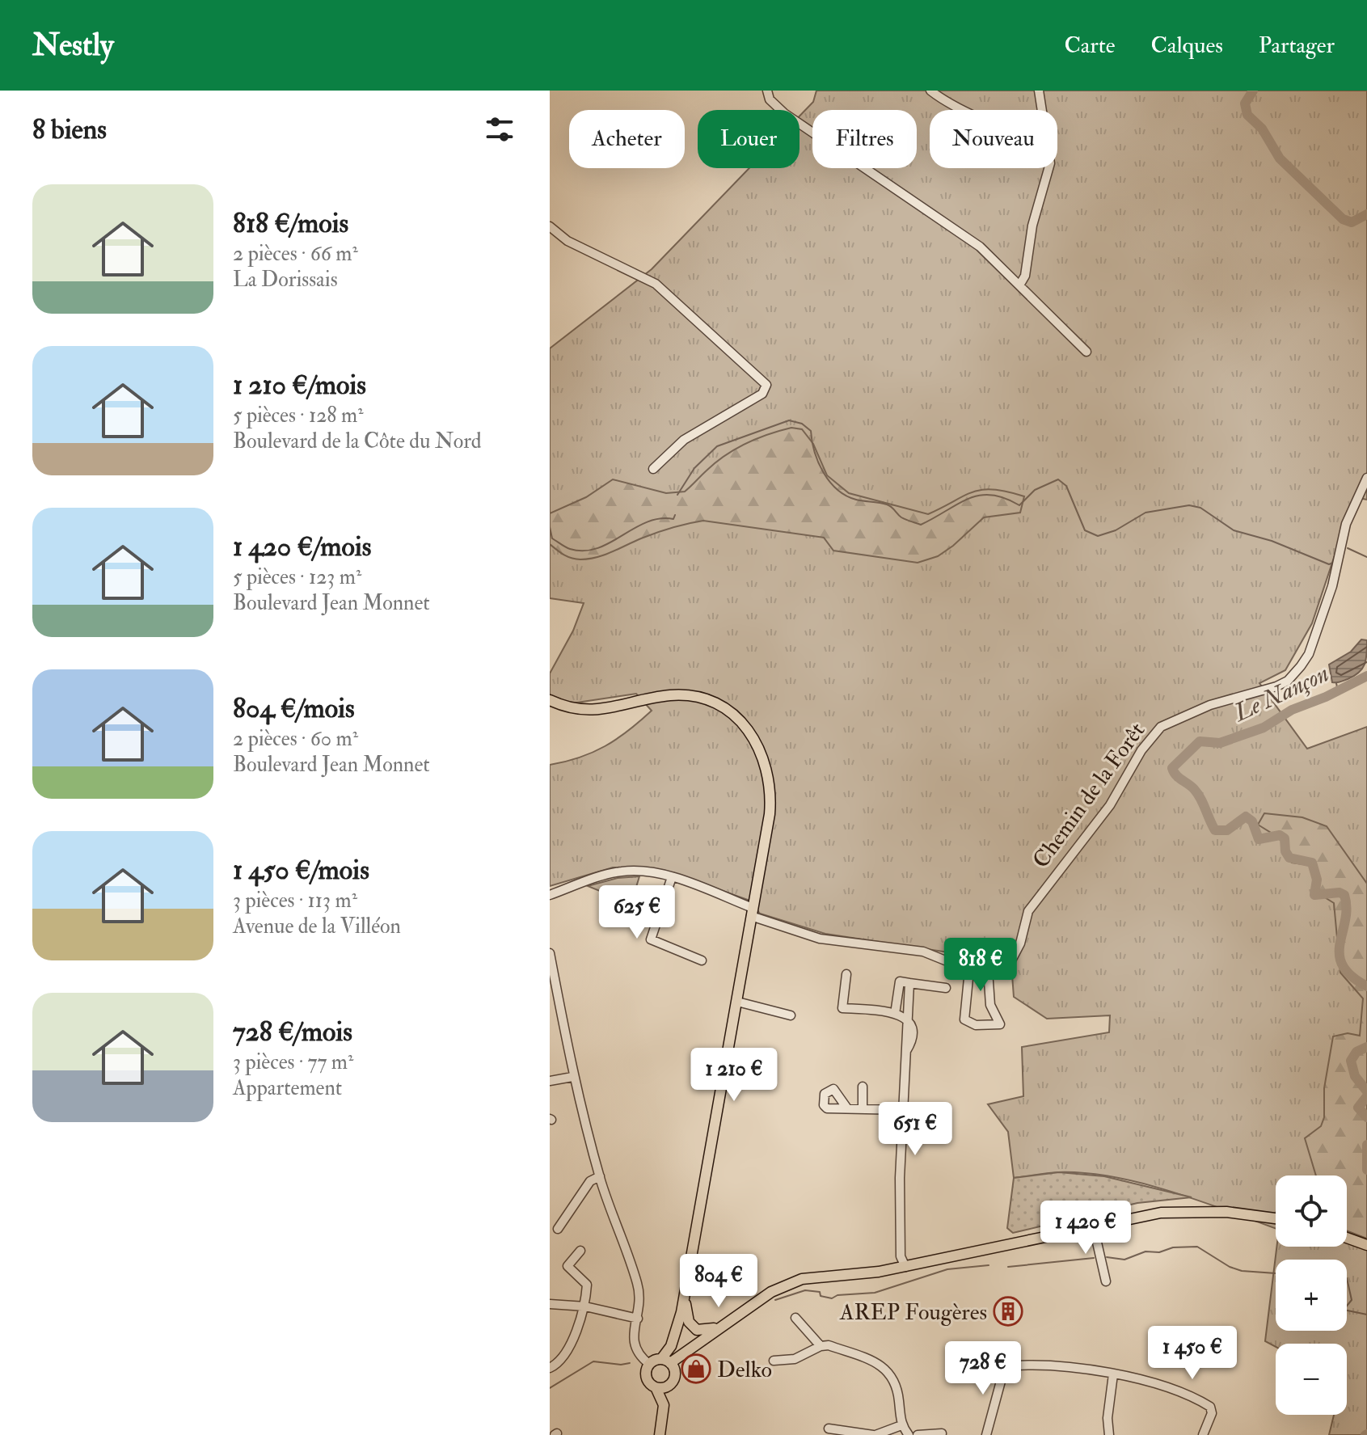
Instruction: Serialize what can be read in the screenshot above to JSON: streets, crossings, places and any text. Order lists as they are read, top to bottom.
{
  "streets": {
    "street": ["Chemin de la Forêt"]
  },
  "water": ["Le Nançon"],
  "places": {
    "building": ["AREP Fougères"],
    "shop": ["Delko"]
  },
  "page": {
    "header": "Nestly",
    "nav": ["Carte", "Calques", "Partager"],
    "heading": "8 biens",
    "chip": [
      "Acheter",
      "Louer",
      "Filtres",
      "Nouveau"
    ],
    "list": [
      {
        "name": "818 €/mois",
        "note": "2 pièces · 66 m² · La Dorissais"
      },
      {
        "name": "1 210 €/mois",
        "note": "5 pièces · 128 m² · Boulevard de la Côte du Nord"
      },
      {
        "name": "1 420 €/mois",
        "note": "5 pièces · 123 m² · Boulevard Jean Monnet"
      },
      {
        "name": "804 €/mois",
        "note": "2 pièces · 60 m² · Boulevard Jean Monnet"
      },
      {
        "name": "1 450 €/mois",
        "note": "3 pièces · 113 m² · Avenue de la Villéon"
      },
      {
        "name": "728 €/mois",
        "note": "3 pièces · 77 m² · Appartement"
      }
    ],
    "price": [
      "625 €",
      "818 €",
      "1 210 €",
      "651 €",
      "1 420 €",
      "804 €",
      "1 450 €",
      "728 €"
    ],
    "map_buttons": ["+", "−"]
  }
}
